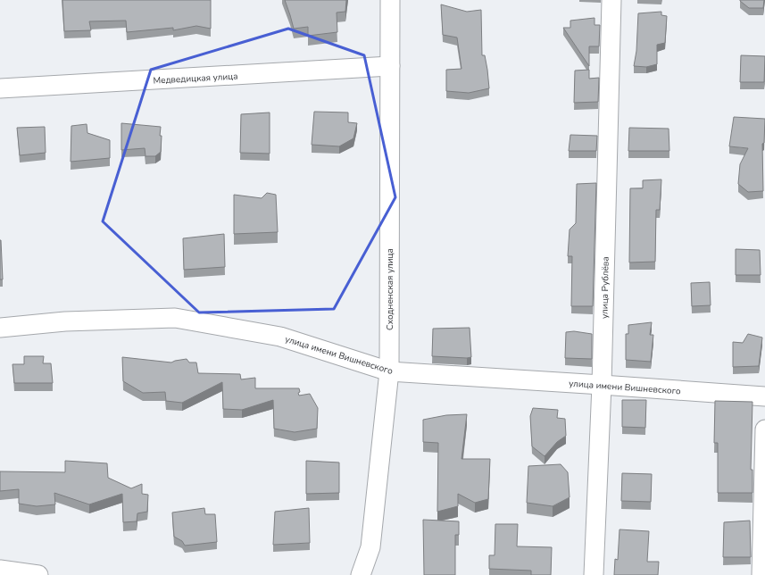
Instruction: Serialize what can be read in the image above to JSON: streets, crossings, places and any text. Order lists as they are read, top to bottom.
{
  "streets": {
    "street": [
      "Медведицкая улица",
      "улица Рублёва",
      "Сходненская улица",
      "улица имени Вишневского"
    ]
  },
  "crossings": [
    ["Медведицкая улица", "Сходненская улица"],
    ["улица Рублёва", "улица имени Вишневского"],
    ["Сходненская улица", "улица имени Вишневского"]
  ]
}
